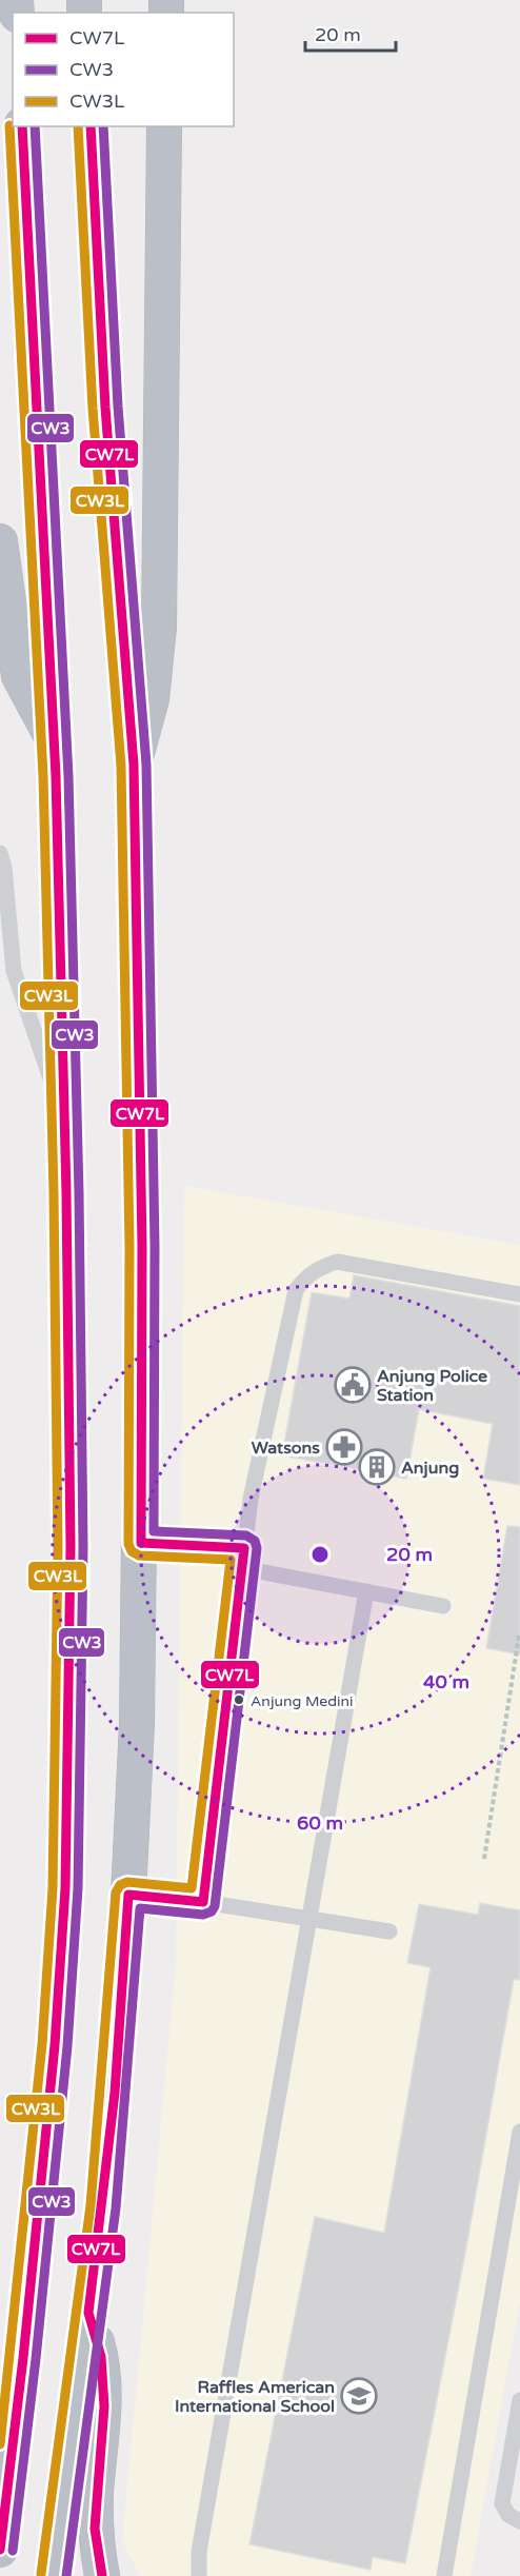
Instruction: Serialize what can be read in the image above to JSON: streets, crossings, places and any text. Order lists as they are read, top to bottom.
{
  "places": {
    "public building": ["Anjung Police Station"],
    "pharmacy": ["Watsons"],
    "building": ["Anjung"],
    "other": ["Anjung Medini"],
    "school or university": ["Raffles American International School"]
  },
  "lines": ["transit line CW3L", "transit line CW7L", "transit line CW3"],
  "legend": ["CW7L", "CW3", "CW3L"],
  "scale_bar": "20 m",
  "rings": ["20 m", "40 m", "60 m"]
}
